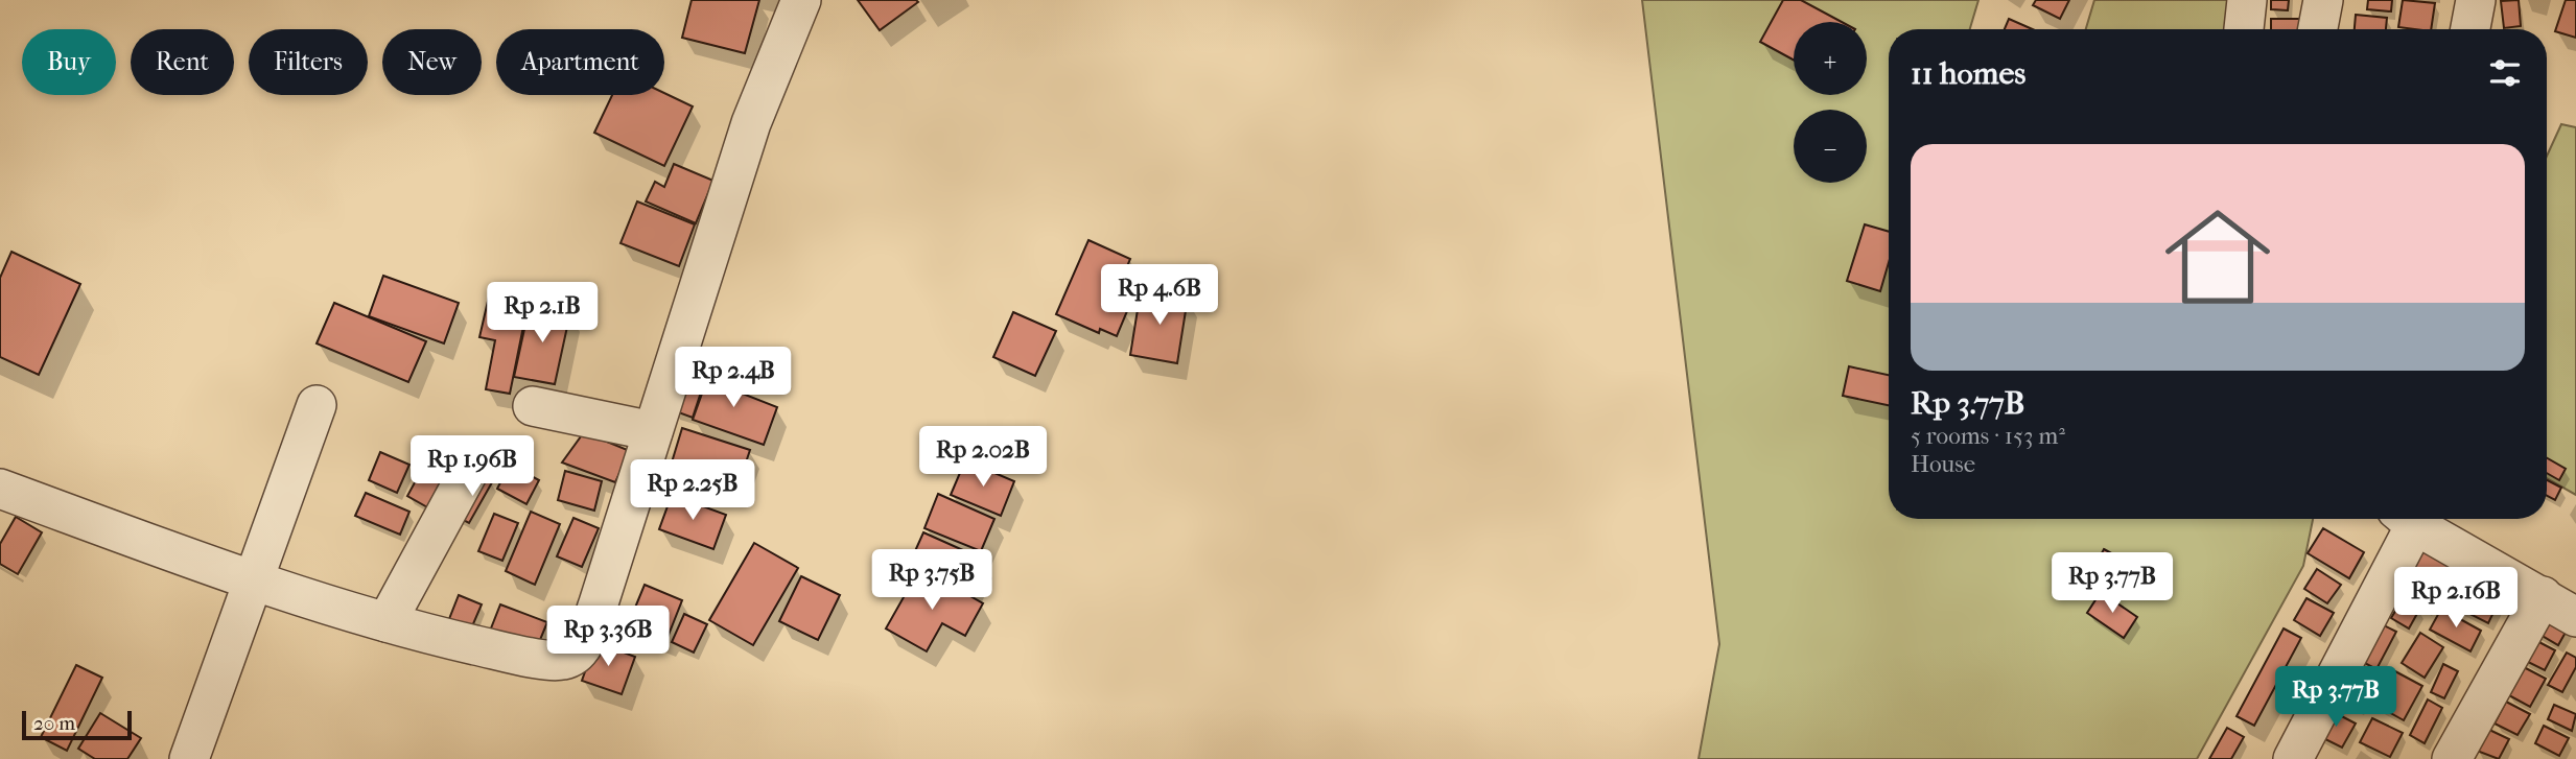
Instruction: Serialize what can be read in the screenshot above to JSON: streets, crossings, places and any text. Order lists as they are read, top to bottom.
{
  "scale_bar": "20 m",
  "page": {
    "map_buttons": ["+", "−"],
    "chip": [
      "Buy",
      "Rent",
      "Filters",
      "New",
      "Apartment"
    ],
    "heading": "11 homes",
    "list": [
      {
        "name": "Rp 3.77B",
        "note": "5 rooms · 153 m² · House"
      }
    ],
    "price": [
      "Rp 4.6B",
      "Rp 2.1B",
      "Rp 2.4B",
      "Rp 2.02B",
      "Rp 1.96B",
      "Rp 2.25B",
      "Rp 3.75B",
      "Rp 3.77B",
      "Rp 2.16B",
      "Rp 3.36B",
      "Rp 3.77B"
    ],
    "scale": "20 m"
  }
}
